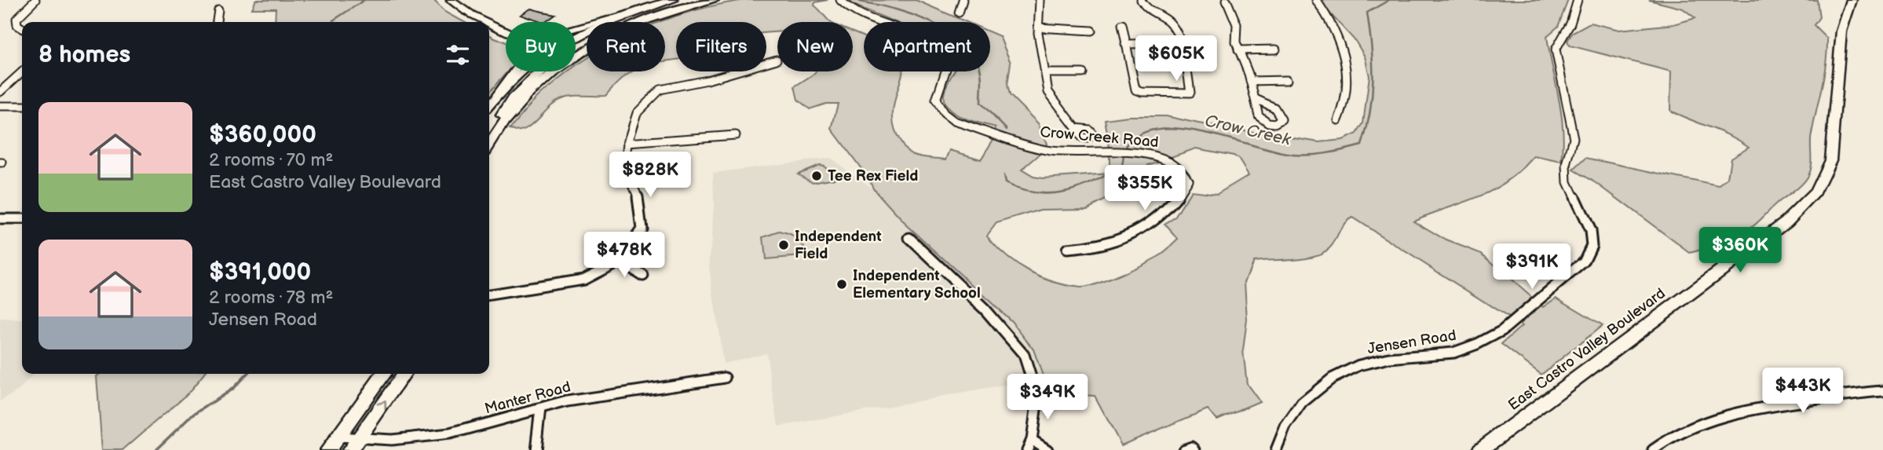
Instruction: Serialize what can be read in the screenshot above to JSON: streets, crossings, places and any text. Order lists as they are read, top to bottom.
{
  "streets": {
    "main road": ["East Castro Valley Boulevard"],
    "street": ["Crow Creek Road", "Jensen Road", "Manter Road"]
  },
  "water": ["Crow Creek"],
  "places": ["Tee Rex Field", "Independent Field", "Independent Elementary School"],
  "page": {
    "chip": [
      "Buy",
      "Rent",
      "Filters",
      "New",
      "Apartment"
    ],
    "heading": "8 homes",
    "price": [
      "$605K",
      "$828K",
      "$355K",
      "$360K",
      "$478K",
      "$391K",
      "$443K",
      "$349K"
    ],
    "list": [
      {
        "name": "$360,000",
        "note": "2 rooms · 70 m² · East Castro Valley Boulevard"
      },
      {
        "name": "$391,000",
        "note": "2 rooms · 78 m² · Jensen Road"
      }
    ]
  }
}
